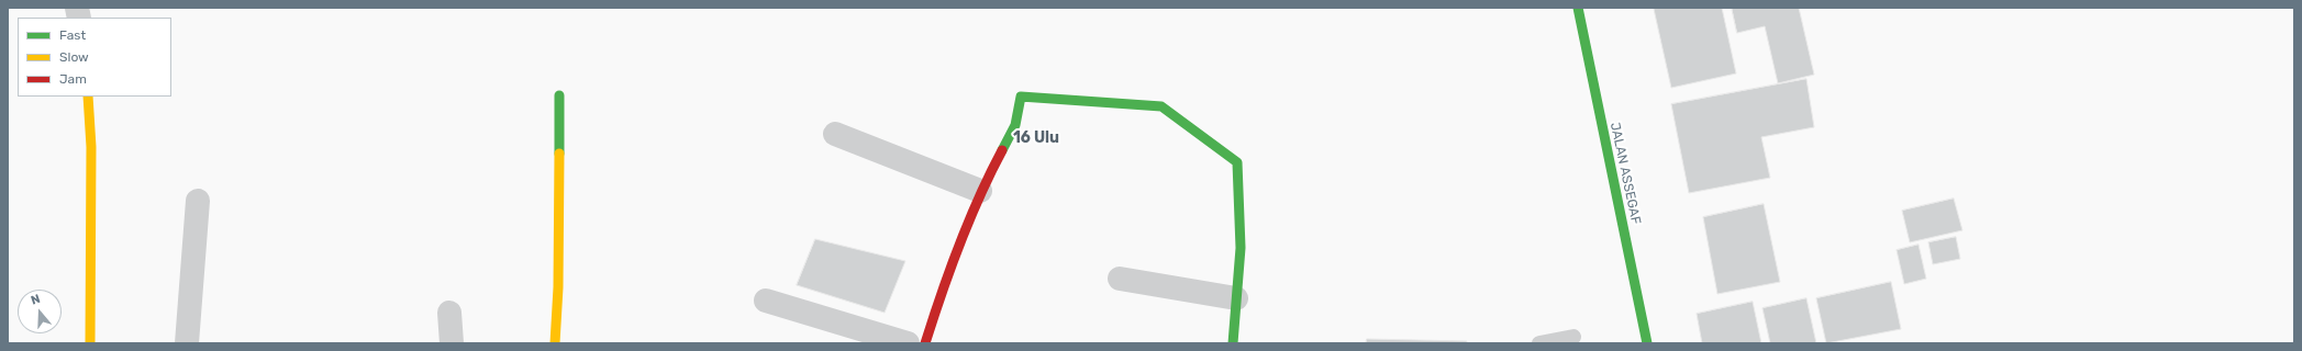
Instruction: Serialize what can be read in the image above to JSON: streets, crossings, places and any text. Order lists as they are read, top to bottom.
{
  "streets": {
    "street": ["JALAN ASSEGAF"]
  },
  "districts": ["16 Ulu"],
  "legend": ["Fast", "Slow", "Jam"],
  "north": "top"
}
